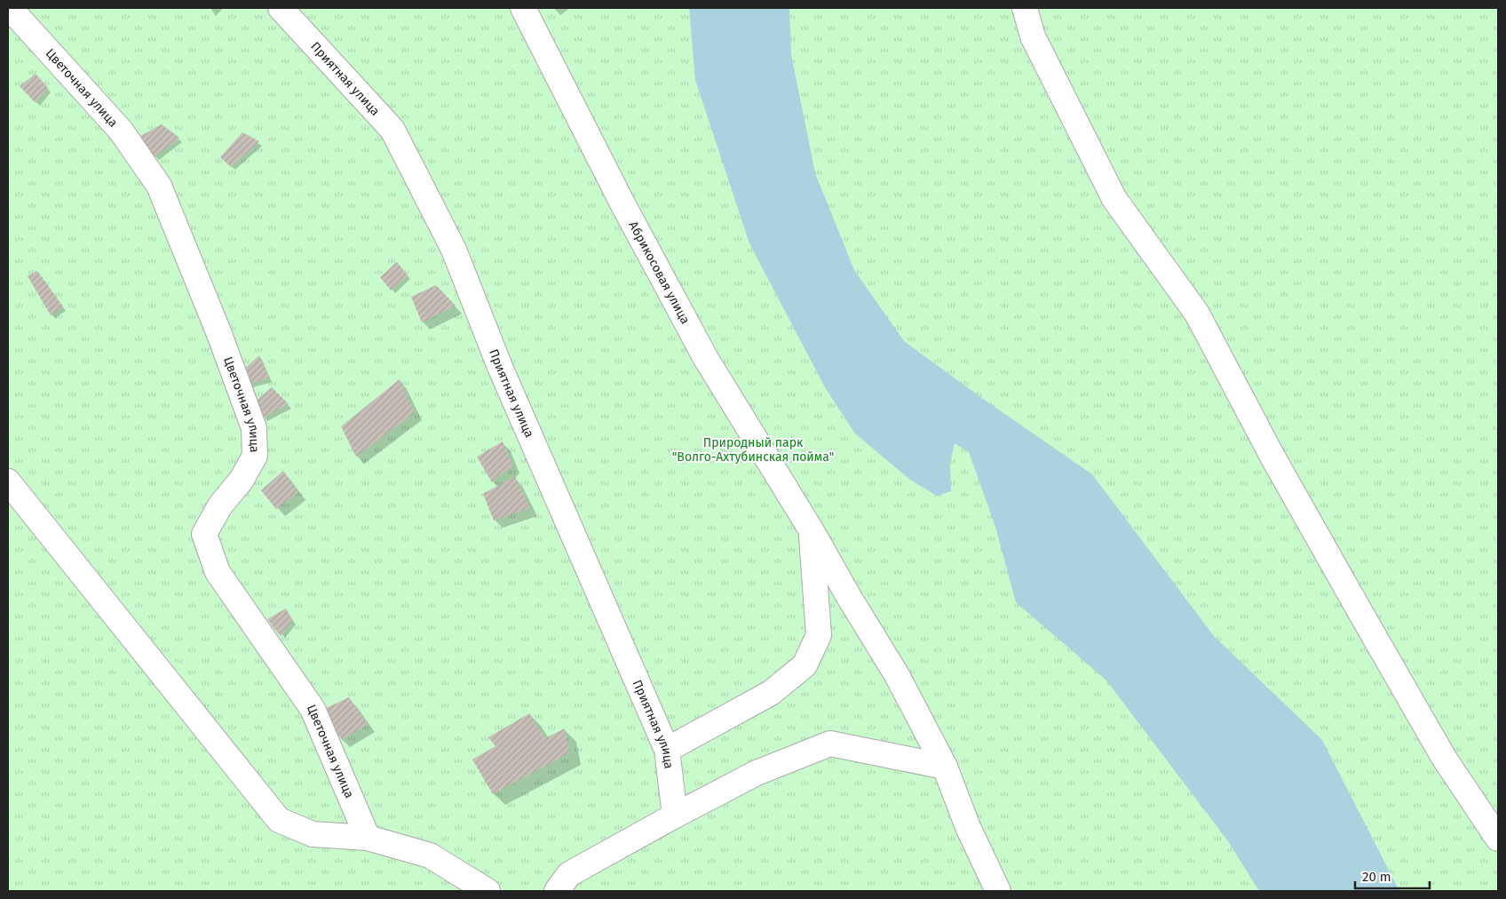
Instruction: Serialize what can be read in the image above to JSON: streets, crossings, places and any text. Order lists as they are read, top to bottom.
{
  "streets": {
    "street": ["Приятная улица", "Цветочная улица", "Абрикосовая улица"]
  },
  "parks": ["Природный парк \"Волго-Ахтубинская пойма\""],
  "scale_bar": "20 m"
}
